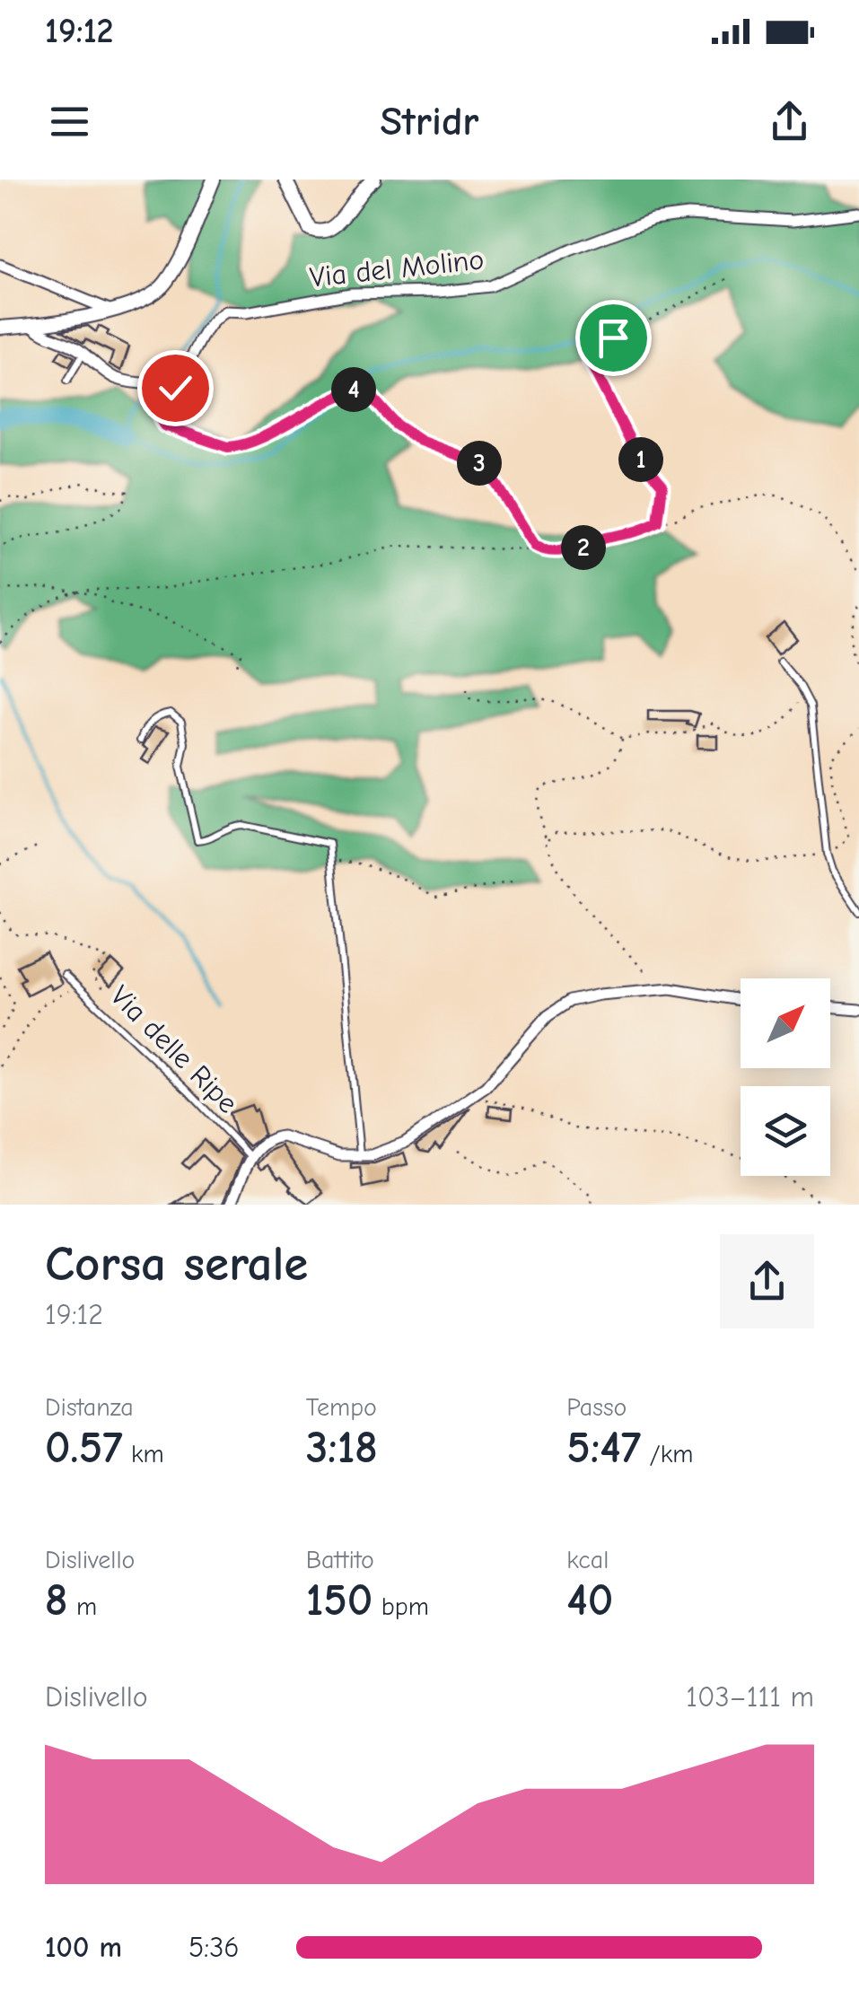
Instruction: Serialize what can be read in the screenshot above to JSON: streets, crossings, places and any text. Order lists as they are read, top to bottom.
{
  "streets": {
    "street": ["Via del Molino"],
    "lane": ["Via delle Ripe"]
  },
  "north": "top right",
  "page": {
    "status": "19:12",
    "header": "Stridr",
    "pins": [
      "4",
      "1",
      "3",
      "2"
    ],
    "heading": ["Corsa serale", "19:12"],
    "stats": [
      ["Distanza", "0.57 km"],
      ["Tempo", "3:18"],
      ["Passo", "5:47 /km"],
      ["Dislivello", "8 m"],
      ["Battito", "150 bpm"],
      ["kcal", "40"]
    ],
    "chart": ["Dislivello", "103–111 m"],
    "list": [
      {
        "name": "100 m",
        "note": "5:36"
      }
    ]
  }
}
